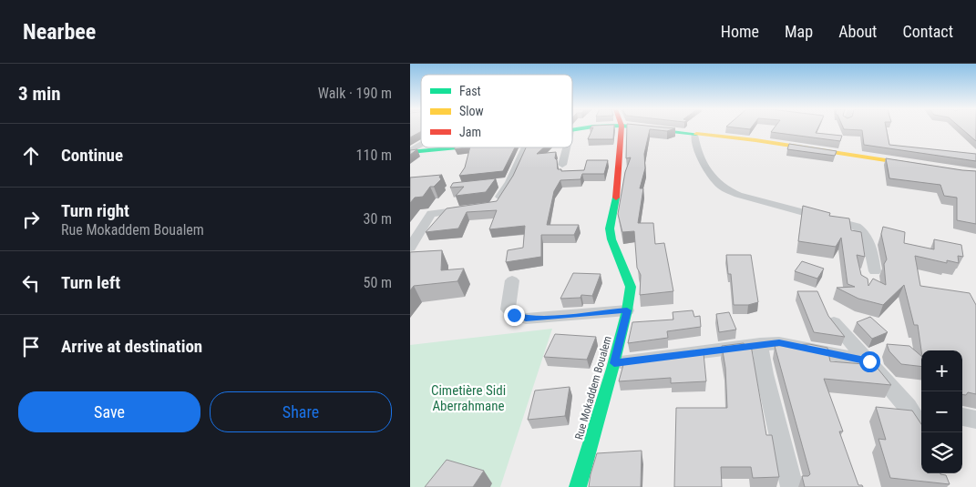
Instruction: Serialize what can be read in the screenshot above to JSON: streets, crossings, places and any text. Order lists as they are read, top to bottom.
{
  "streets": {
    "street": ["Rue Mokaddem Boualem"]
  },
  "parks": ["Cimetière Sidi Aberrahmane"],
  "legend": ["Fast", "Slow", "Jam"],
  "page": {
    "header": "Nearbee",
    "nav": [
      "Home",
      "Map",
      "About",
      "Contact"
    ],
    "heading": ["3 min", "Walk · 190 m"],
    "list": [
      ["Continue", "110 m"],
      ["Turn right", "Rue Mokaddem Boualem", "30 m"],
      ["Turn left", "50 m"],
      "Arrive at destination"
    ],
    "map_buttons": ["+", "−"],
    "buttons": ["Save", "Share"]
  }
}
